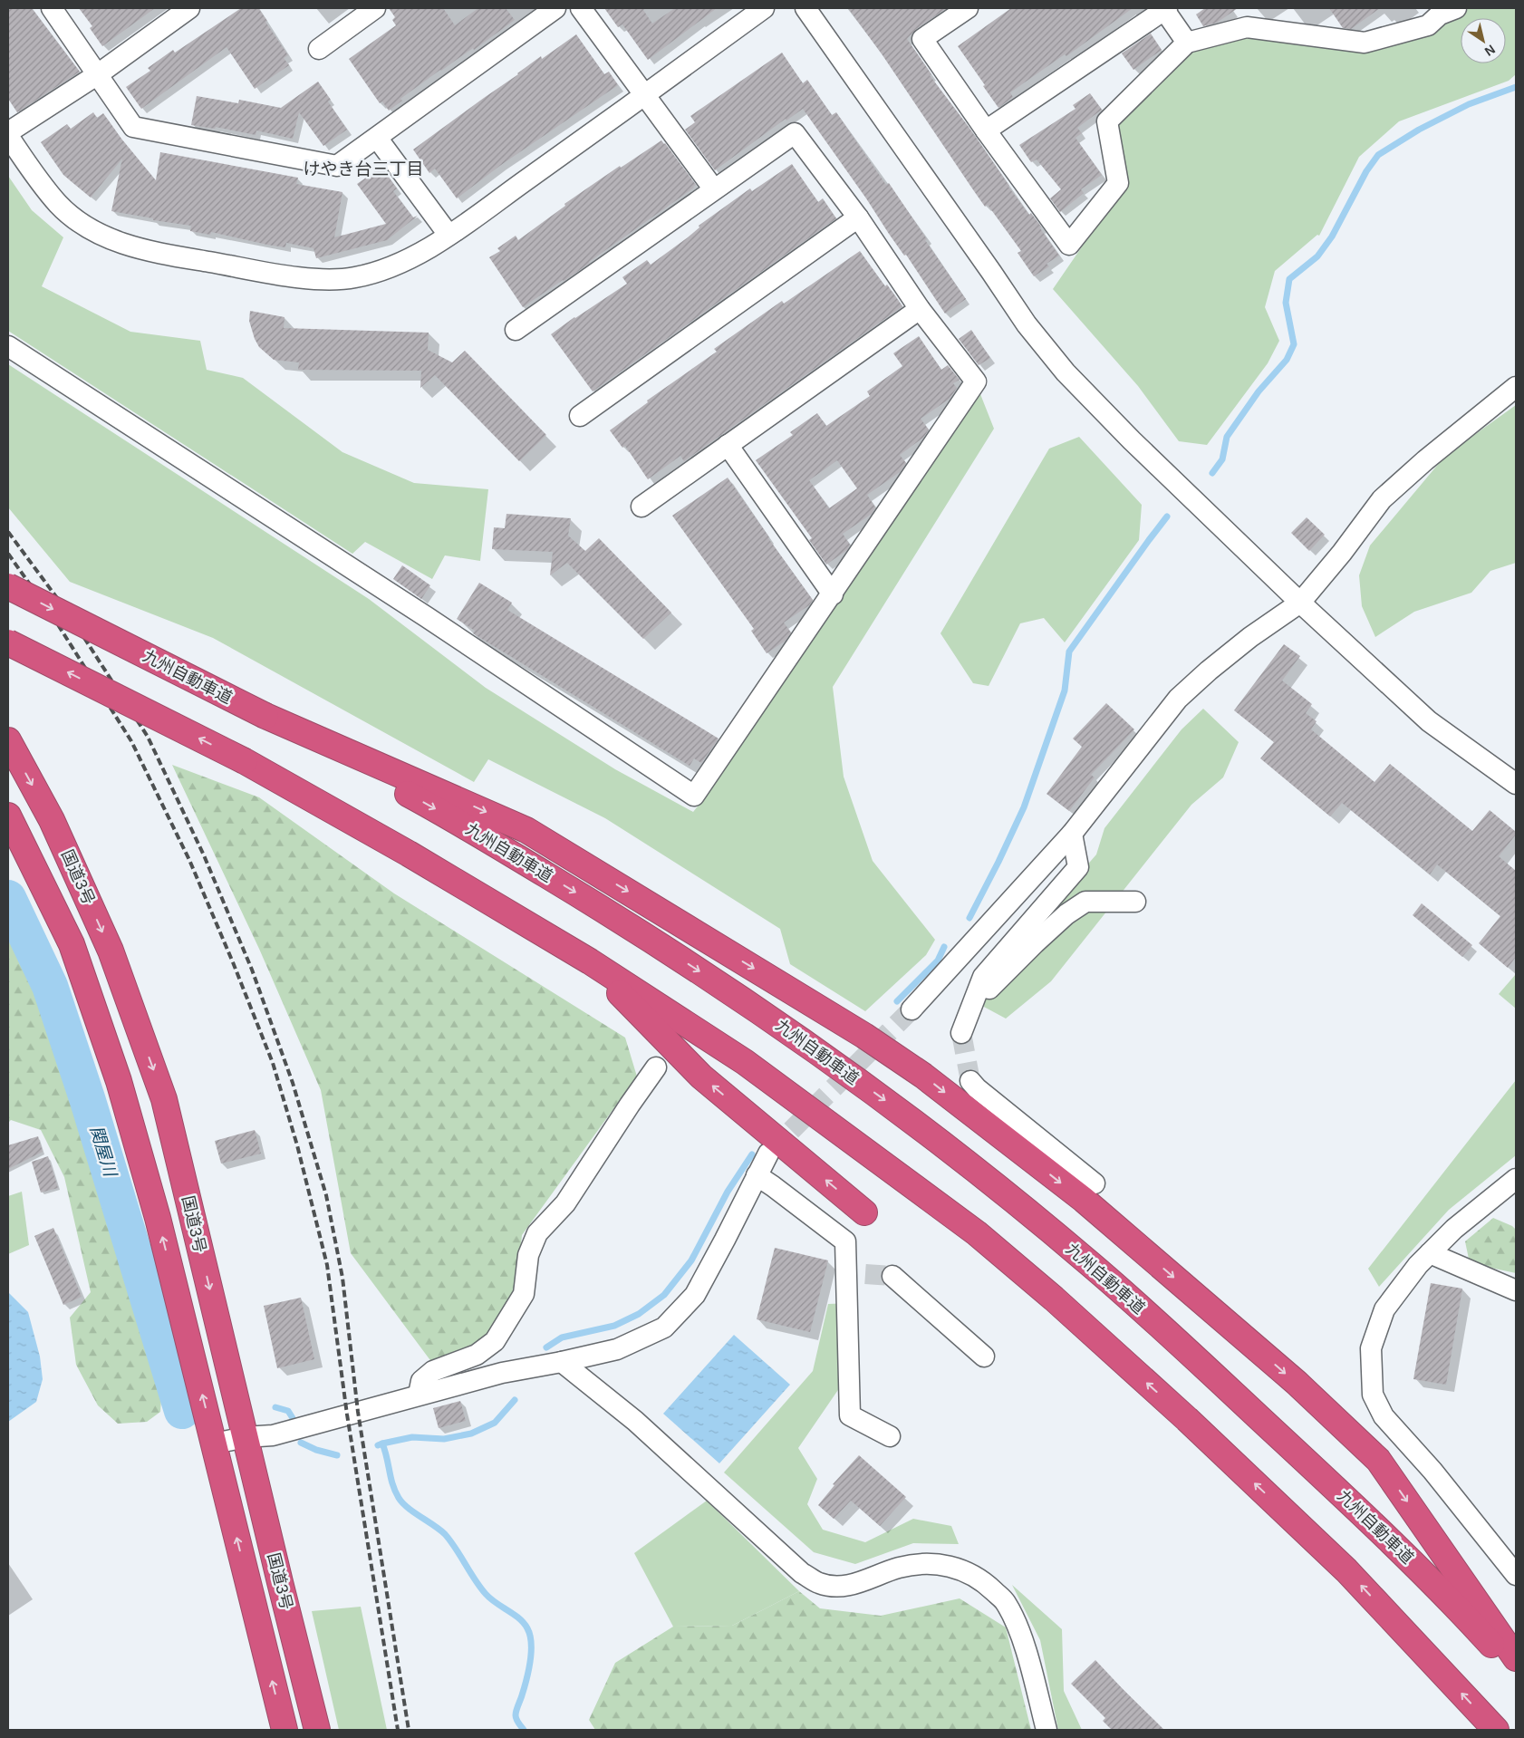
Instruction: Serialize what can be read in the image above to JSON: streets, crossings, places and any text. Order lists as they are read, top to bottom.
{
  "streets": {
    "highway": ["九州自動車道", "国道3号"]
  },
  "districts": ["けやき台三丁目"],
  "water": ["関屋川"],
  "north": "bottom right"
}
